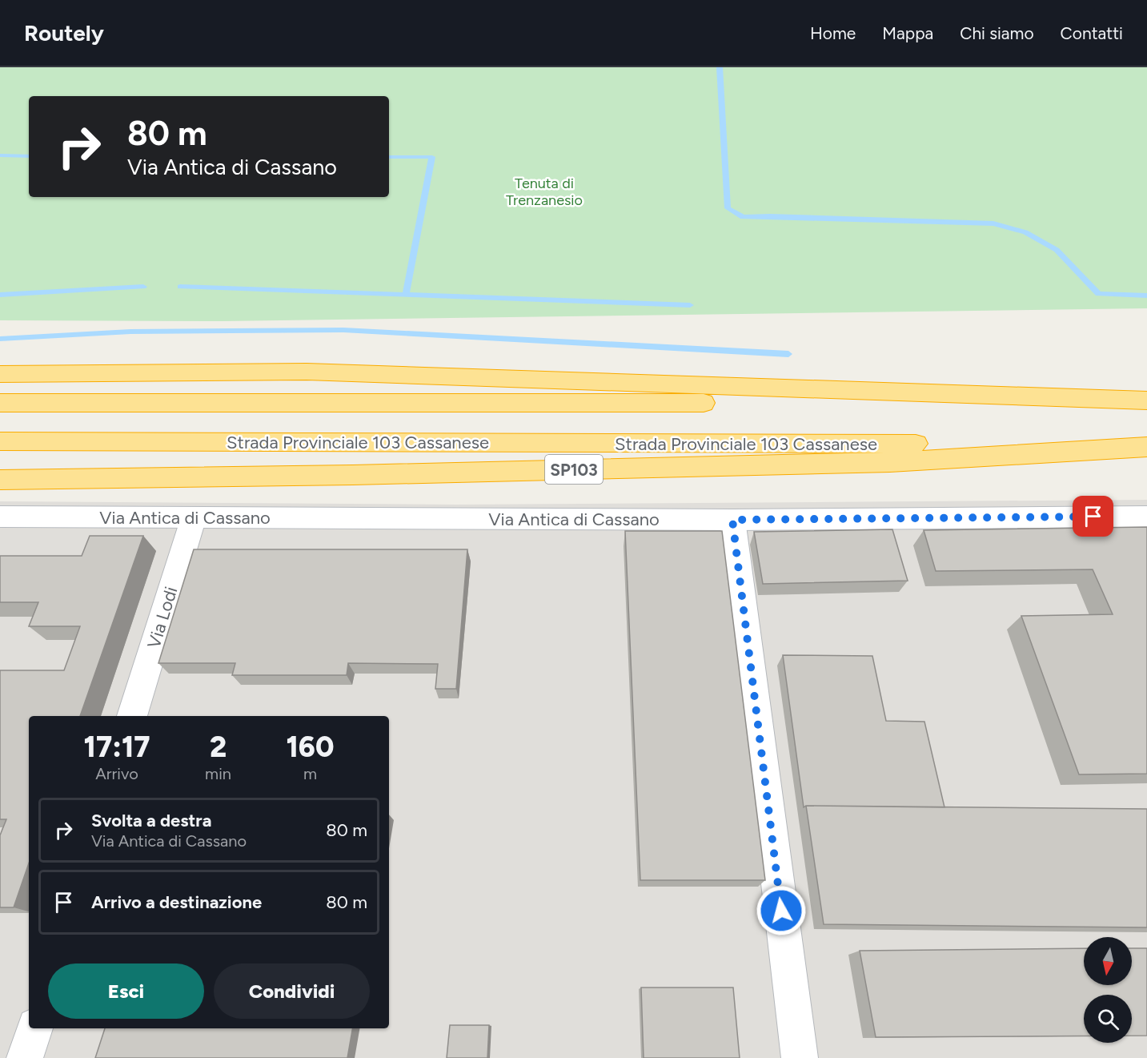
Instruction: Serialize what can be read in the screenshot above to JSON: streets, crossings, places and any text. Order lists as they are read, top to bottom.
{
  "streets": {
    "highway": ["Strada Provinciale 103 Cassanese", "SP103"],
    "main road": ["Via Antica di Cassano", "Via Lodi"]
  },
  "crossings": [
    ["Strada Provinciale 103 Cassanese", "SP103"],
    ["Via Antica di Cassano", "Via Lodi"]
  ],
  "parks": ["Tenuta di Trenzanesio"],
  "north": "bottom",
  "page": {
    "header": "Routely",
    "nav": [
      "Home",
      "Mappa",
      "Chi siamo",
      "Contatti"
    ],
    "turn": ["80 m", "Via Antica di Cassano"],
    "eta": [
      "17:17",
      "Arrivo",
      "2",
      "min",
      "160",
      "m"
    ],
    "list": [
      {
        "name": "Svolta a destra",
        "note": "Via Antica di Cassano",
        "value": "80 m"
      },
      {
        "name": "Arrivo a destinazione",
        "value": "80 m"
      }
    ],
    "buttons": ["Esci", "Condividi"]
  }
}
